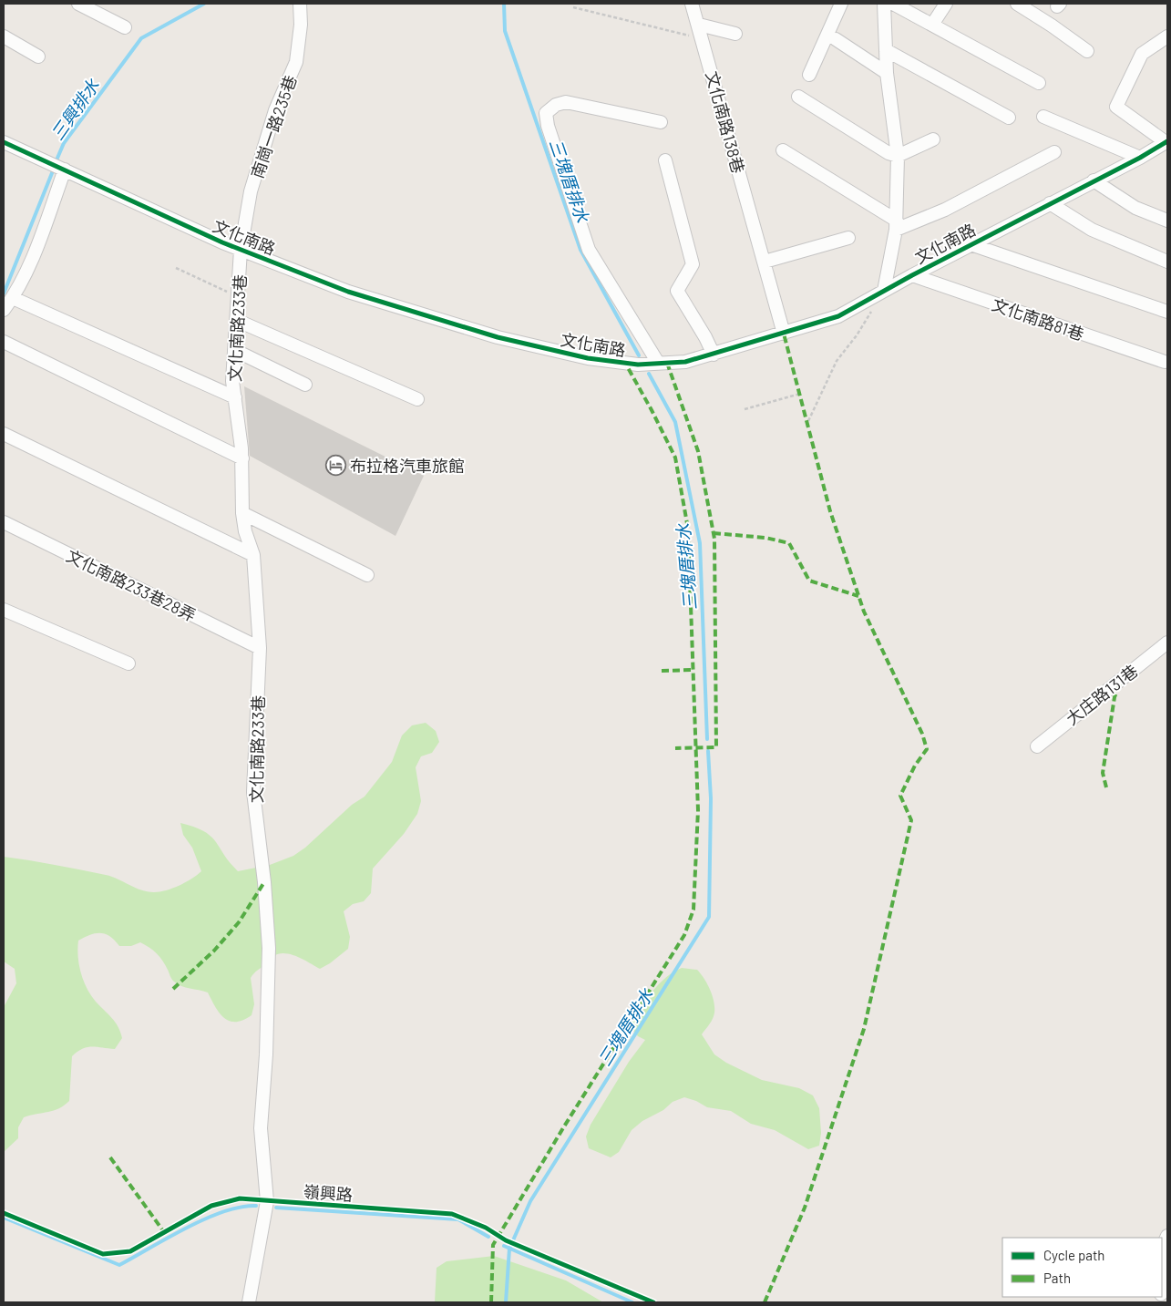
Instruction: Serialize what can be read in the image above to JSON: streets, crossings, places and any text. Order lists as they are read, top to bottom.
{
  "streets": {
    "street": [
      "文化南路138巷",
      "南崗一路235巷",
      "文化南路",
      "文化南路81巷",
      "文化南路233巷",
      "文化南路233巷28弄",
      "大庄路131巷"
    ],
    "cycle path": ["嶺興路"]
  },
  "crossings": [
    ["文化南路138巷", "文化南路"],
    ["南崗一路235巷", "文化南路"],
    ["南崗一路235巷", "文化南路233巷"],
    ["文化南路", "文化南路81巷"],
    ["文化南路", "文化南路233巷"],
    ["文化南路233巷", "文化南路233巷28弄"]
  ],
  "water": ["三興排水", "三塊厝排水"],
  "places": {
    "hotel": ["布拉格汽車旅館"]
  },
  "legend": ["Cycle path", "Path"]
}
